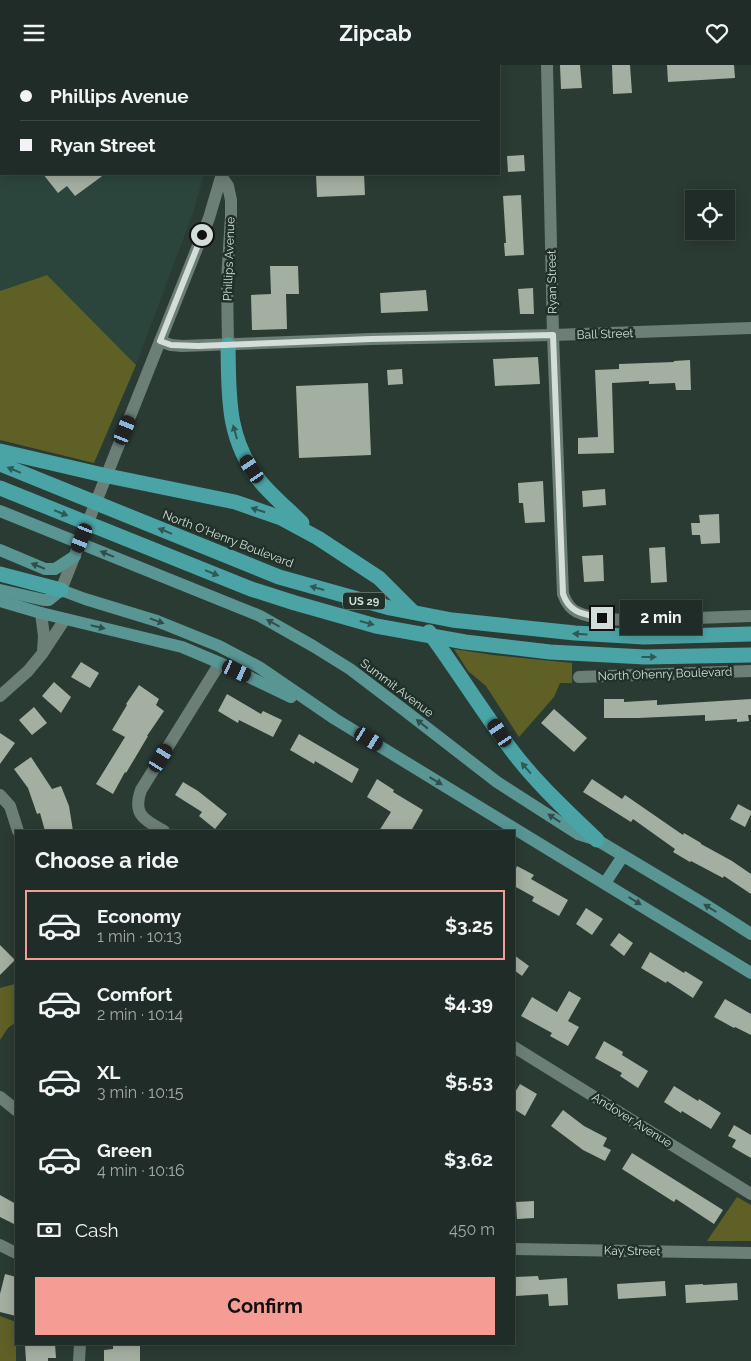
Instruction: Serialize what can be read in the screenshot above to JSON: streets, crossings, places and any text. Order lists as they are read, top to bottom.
{
  "streets": {
    "highway": ["North O'Henry Boulevard", "US 29"],
    "main road": ["Summit Avenue"],
    "street": [
      "Phillips Avenue",
      "Ryan Street",
      "Ball Street",
      "North Ohenry Boulevard",
      "Andover Avenue",
      "Kay Street"
    ]
  },
  "crossings": [
    ["Phillips Avenue", "Ball Street"],
    ["Ryan Street", "Ball Street"]
  ],
  "page": {
    "header": "Zipcab",
    "banner": ["Phillips Avenue", "Ryan Street"],
    "bubble": "2 min",
    "heading": "Choose a ride",
    "list": [
      {
        "name": "Economy",
        "note": "1 min · 10:13",
        "value": "$3.25"
      },
      {
        "name": "Comfort",
        "note": "2 min · 10:14",
        "value": "$4.39"
      },
      {
        "name": "XL",
        "note": "3 min · 10:15",
        "value": "$5.53"
      },
      {
        "name": "Green",
        "note": "4 min · 10:16",
        "value": "$3.62"
      }
    ],
    "pay": ["Cash", "450 m"],
    "buttons": "Confirm"
  }
}
